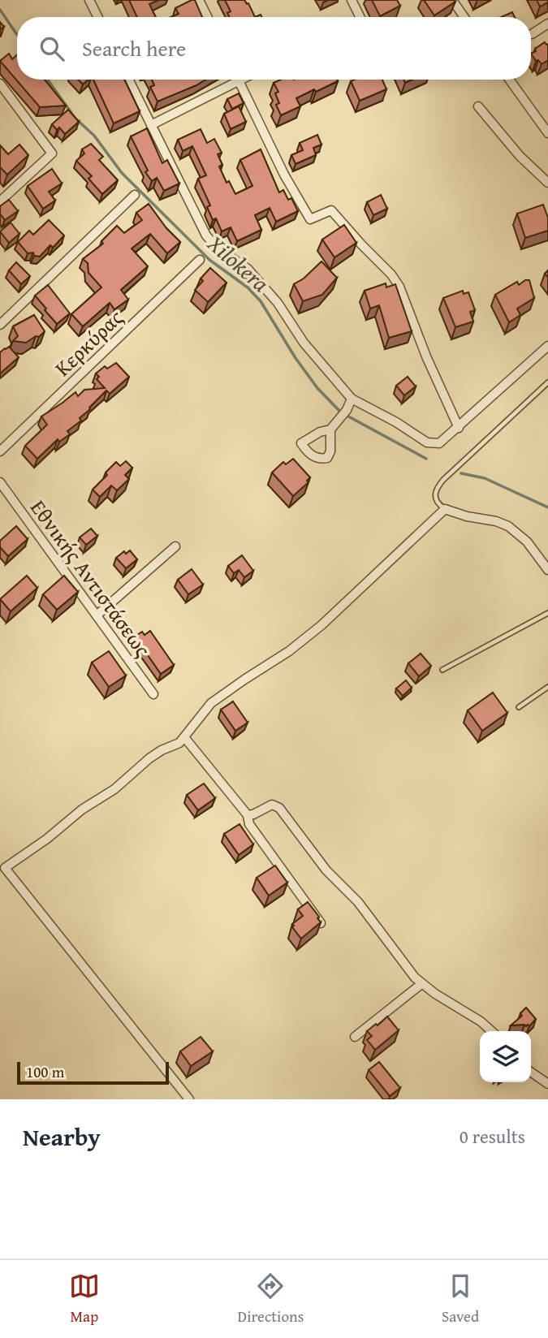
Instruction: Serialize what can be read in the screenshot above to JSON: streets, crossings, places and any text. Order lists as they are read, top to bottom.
{
  "streets": {
    "street": ["Κερκύρας", "Εθνικής Αντιστάσεως"]
  },
  "water": ["Xilokera"],
  "scale_bar": "100 m",
  "page": {
    "search": "Search here",
    "scale": "100 m",
    "heading": ["Nearby", "0 results"],
    "nav": ["Map", "Directions", "Saved"]
  }
}
